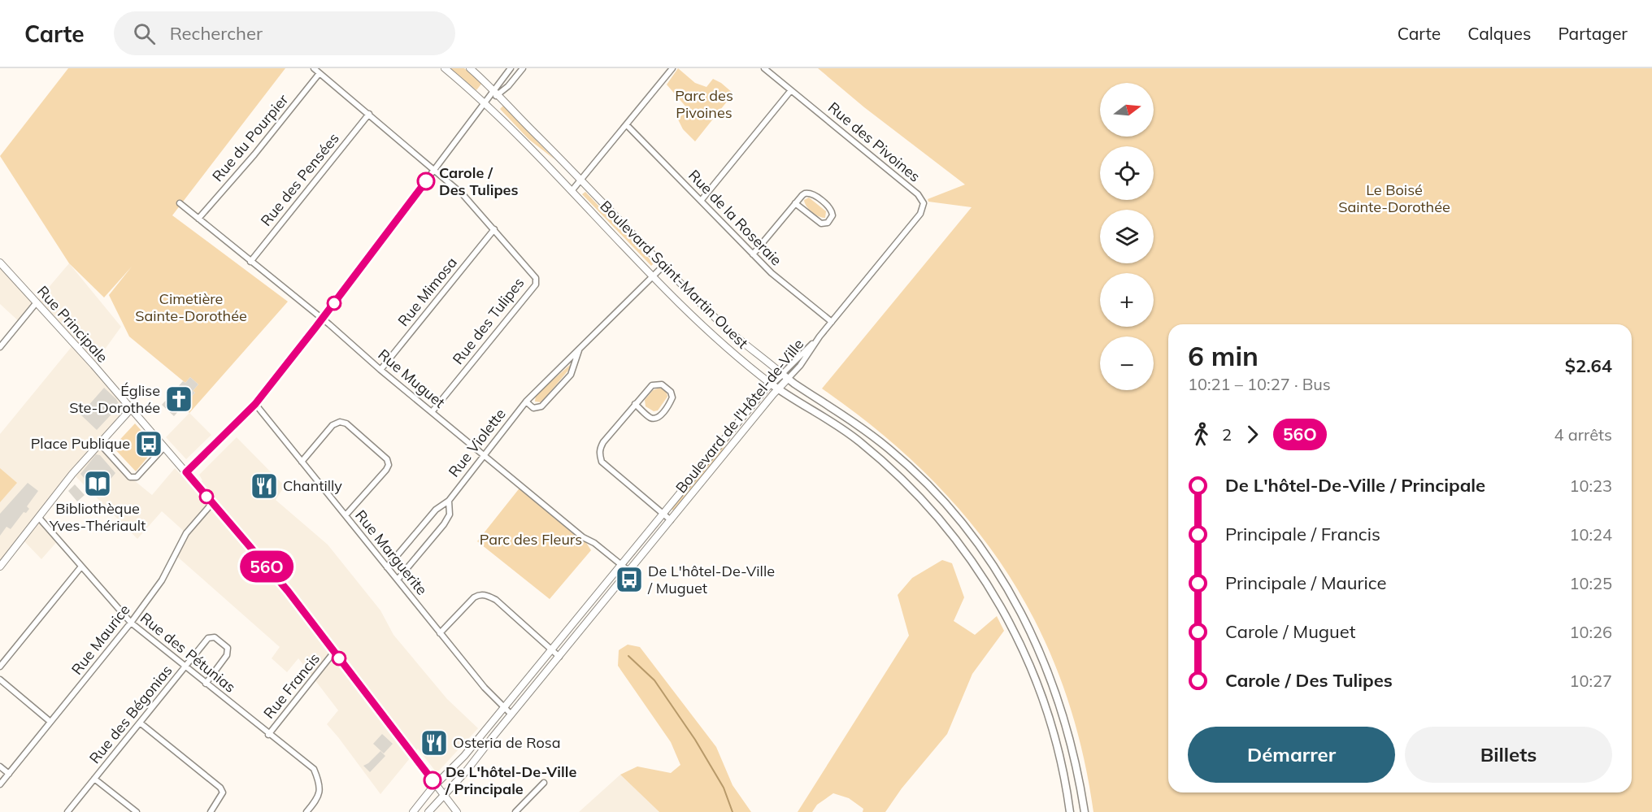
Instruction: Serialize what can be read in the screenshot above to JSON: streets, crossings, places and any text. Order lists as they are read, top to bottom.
{
  "streets": {
    "main road": ["Boulevard Saint-Martin Ouest"],
    "street": [
      "Rue du Pourpier",
      "Rue des Pivoines",
      "Rue des Pensées",
      "Rue de la Roseraie",
      "Rue Mimosa",
      "Rue des Tulipes",
      "Rue Principale",
      "Rue Muguet",
      "Boulevard de l'Hôtel-de-Ville",
      "Rue Violette",
      "Rue Marguerite",
      "Rue Maurice",
      "Rue des Pétunias",
      "Rue Francis",
      "Rue des Bégonias"
    ]
  },
  "crossings": [
    ["Rue du Pourpier", "Rue des Tulipes"],
    ["Rue du Pourpier", "Rue Muguet"],
    ["Rue des Pivoines", "Rue de la Roseraie"],
    ["Rue des Pivoines", "Boulevard de l'Hôtel-de-Ville"],
    ["Rue des Pensées", "Rue des Tulipes"],
    ["Rue des Pensées", "Rue Muguet"],
    ["Boulevard Saint-Martin Ouest", "Boulevard de l'Hôtel-de-Ville"],
    ["Boulevard Saint-Martin Ouest", "Rue Violette"],
    ["Rue Mimosa", "Rue des Tulipes"],
    ["Rue Mimosa", "Rue Muguet"],
    ["Rue des Tulipes", "Rue Muguet"],
    ["Rue Principale", "Boulevard de l'Hôtel-de-Ville"],
    ["Rue Principale", "Rue Maurice"],
    ["Rue Principale", "Rue Francis"],
    ["Rue Muguet", "Boulevard de l'Hôtel-de-Ville"],
    ["Rue Muguet", "Rue Violette"],
    ["Boulevard de l'Hôtel-de-Ville", "Rue Marguerite"],
    ["Rue Violette", "Rue Marguerite"],
    ["Rue Maurice", "Rue des Pétunias"],
    ["Rue des Pétunias", "Rue Francis"],
    ["Rue des Pétunias", "Rue des Bégonias"]
  ],
  "parks": [
    "Parc des Pivoines",
    "Le Boisé Sainte-Dorothée",
    "Cimetière Sainte-Dorothée",
    "Parc des Fleurs"
  ],
  "places": {
    "other": ["Carole / Des Tulipes", "De L'hôtel-De-Ville / Principale"],
    "church": ["Église Ste-Dorothée"],
    "bus stop": ["Place Publique", "De L'hôtel-De-Ville / Muguet"],
    "library": ["Bibliothèque Yves-Thériault"],
    "restaurant": ["Chantilly", "Osteria de Rosa"]
  },
  "lines": ["bus line 56O"],
  "north": "right",
  "page": {
    "header": "Carte",
    "search": "Rechercher",
    "nav": ["Carte", "Calques", "Partager"],
    "on_map": "56O",
    "map_buttons": ["+", "−"],
    "heading": ["6 min", "10:21 – 10:27 · Bus", "$2.64"],
    "legs": ["2", "56O", "4 arrêts"],
    "list": [
      {
        "name": "De L'hôtel-De-Ville / Principale",
        "value": "10:23"
      },
      {
        "name": "Principale / Francis",
        "value": "10:24"
      },
      {
        "name": "Principale / Maurice",
        "value": "10:25"
      },
      {
        "name": "Carole / Muguet",
        "value": "10:26"
      },
      {
        "name": "Carole / Des Tulipes",
        "value": "10:27"
      }
    ],
    "buttons": ["Démarrer", "Billets"]
  }
}
